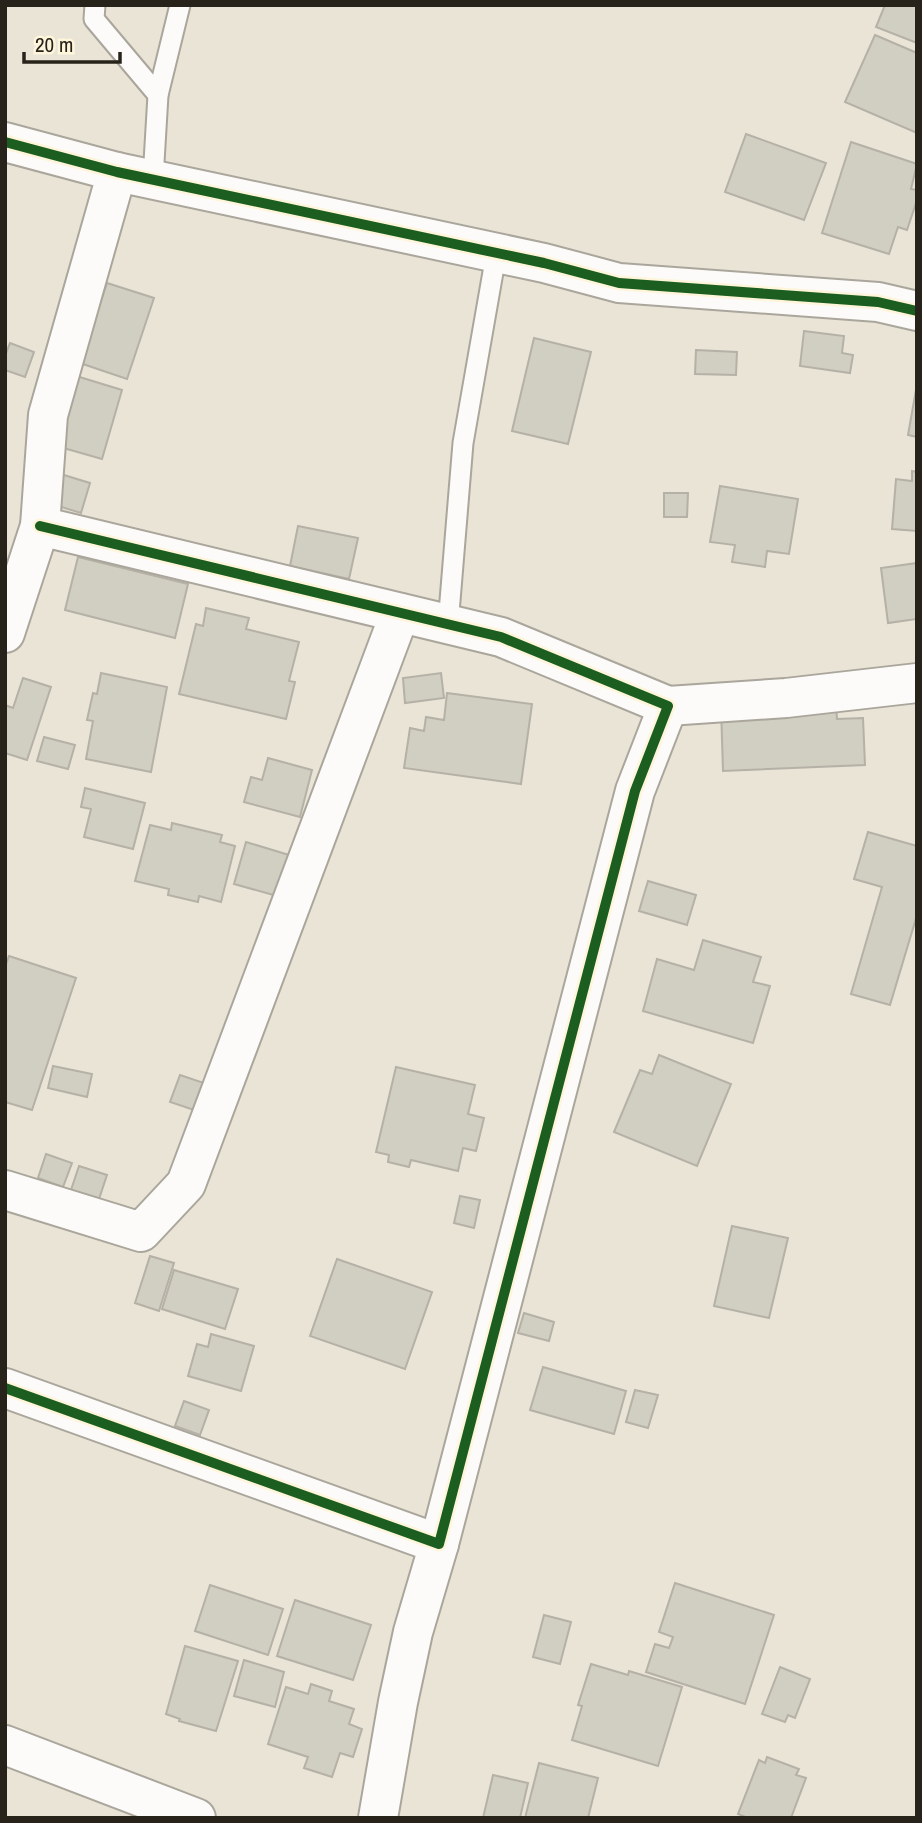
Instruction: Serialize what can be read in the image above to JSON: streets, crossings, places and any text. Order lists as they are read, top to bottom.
{
  "scale_bar": "20 m"
}
